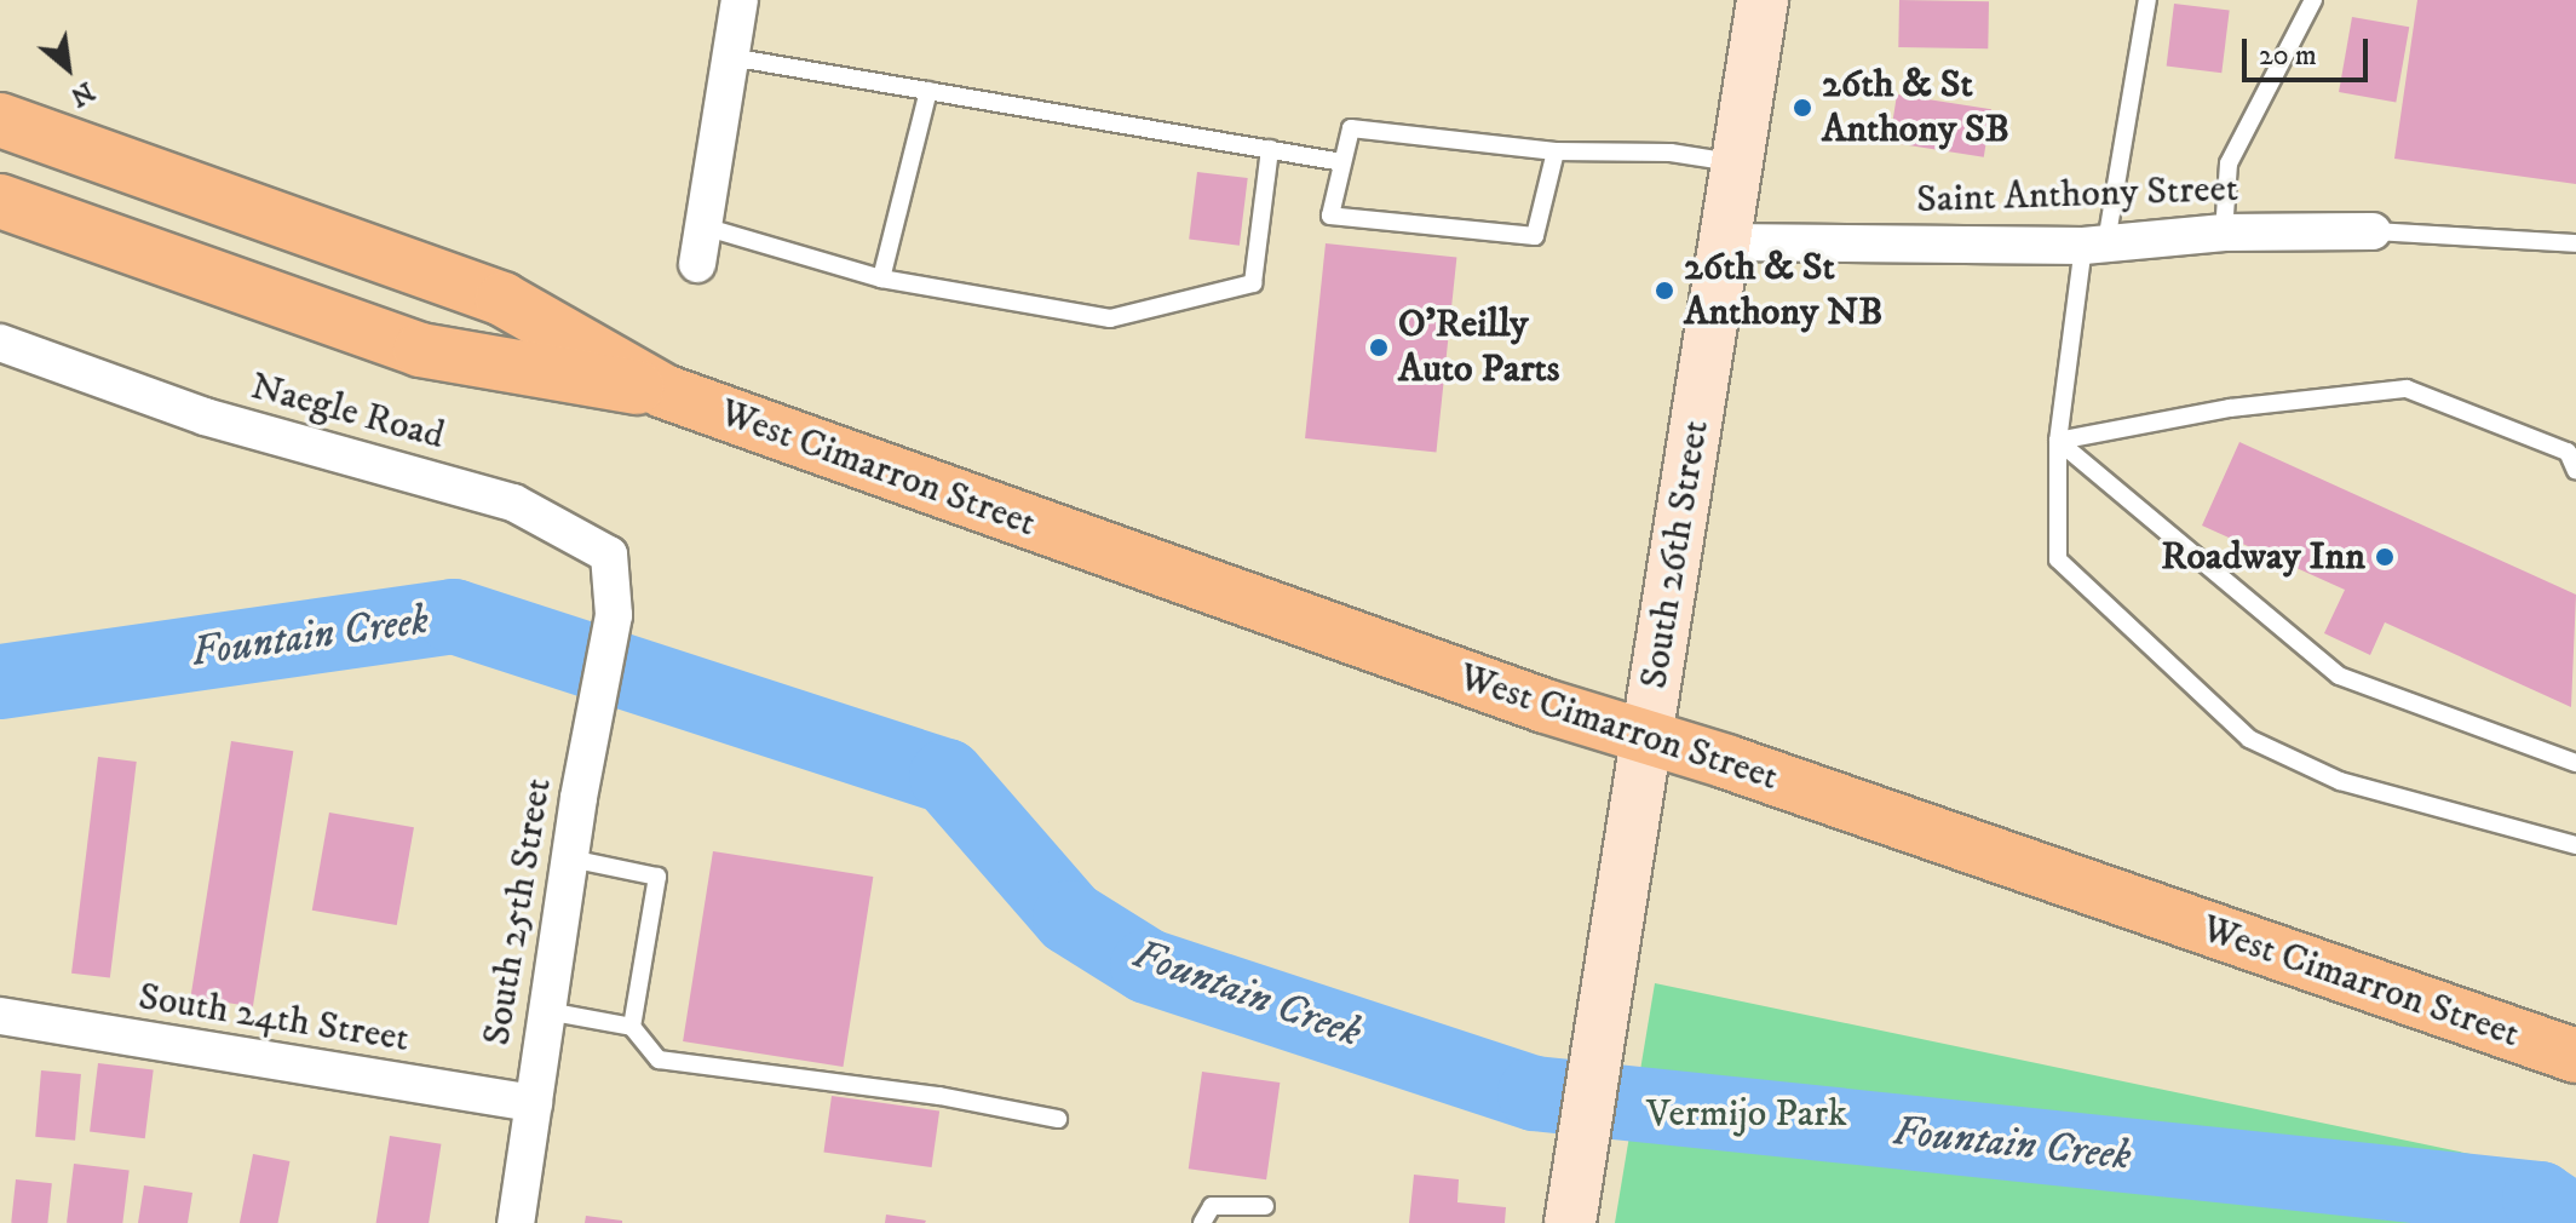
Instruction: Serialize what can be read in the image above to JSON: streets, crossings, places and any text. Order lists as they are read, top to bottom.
{
  "streets": {
    "highway": ["West Cimarron Street"],
    "street": [
      "Saint Anthony Street",
      "Naegle Road",
      "South 26th Street",
      "South 25th Street",
      "South 24th Street"
    ]
  },
  "crossings": [
    ["Saint Anthony Street", "South 26th Street"],
    ["Naegle Road", "South 25th Street"],
    ["West Cimarron Street", "South 26th Street"],
    ["South 25th Street", "South 24th Street"]
  ],
  "water": ["Fountain Creek"],
  "parks": ["Vermijo Park"],
  "places": [
    "26th & St Anthony SB",
    "26th & St Anthony NB",
    "O'Reilly Auto Parts",
    "Roadway Inn"
  ],
  "scale_bar": "20 m",
  "north": "bottom right"
}
